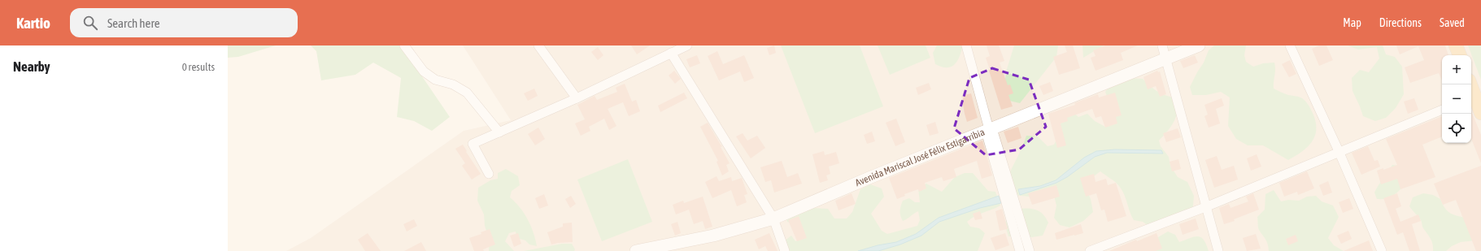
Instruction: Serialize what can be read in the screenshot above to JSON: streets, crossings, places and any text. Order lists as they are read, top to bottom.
{
  "streets": {
    "main road": ["Avenida Mariscal José Félix Estigarribia"]
  },
  "page": {
    "header": "Kartio",
    "search": "Search here",
    "nav": ["Map", "Directions", "Saved"],
    "heading": ["Nearby", "0 results"],
    "map_buttons": ["+", "−"]
  }
}
